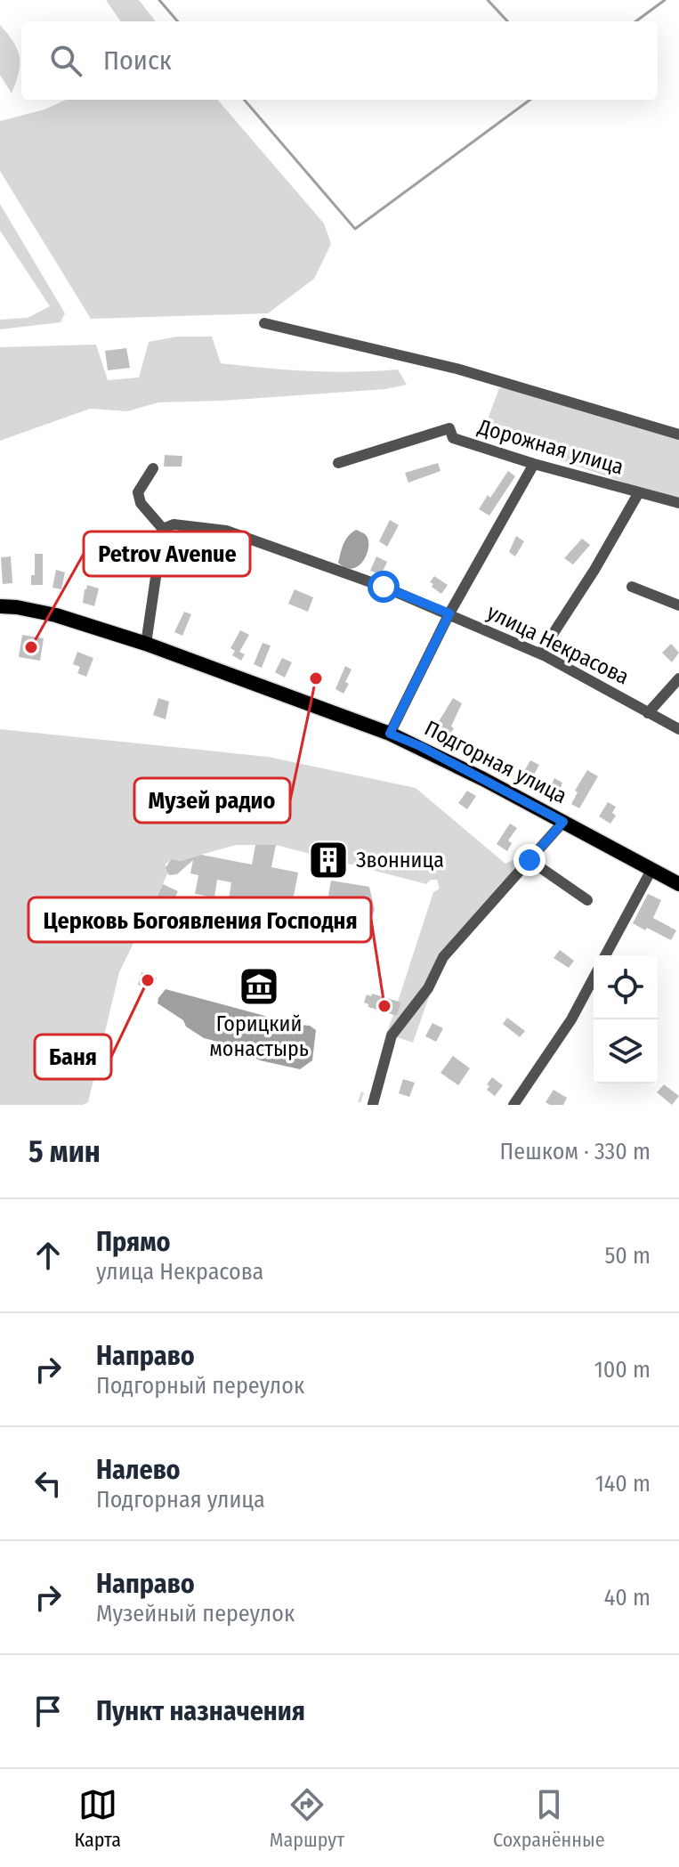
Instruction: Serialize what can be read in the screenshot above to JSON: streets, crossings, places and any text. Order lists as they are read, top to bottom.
{
  "streets": {
    "main road": ["Подгорная улица"],
    "street": ["Дорожная улица", "улица Некрасова"]
  },
  "places": {
    "other": [
      "Petrov Avenue",
      "Музей радио",
      "Баня",
      "Церковь Богоявления Господня"
    ],
    "building": ["Звонница"],
    "museum": ["Горицкий монастырь"]
  },
  "page": {
    "search": "Поиск",
    "heading": ["5 мин", "Пешком · 330 m"],
    "list": [
      ["Прямо", "улица Некрасова", "50 m"],
      ["Направо", "Подгорный переулок", "100 m"],
      ["Налево", "Подгорная улица", "140 m"],
      ["Направо", "Музейный переулок", "40 m"],
      "Пункт назначения"
    ],
    "nav": ["Карта", "Маршрут", "Сохранённые"]
  }
}
